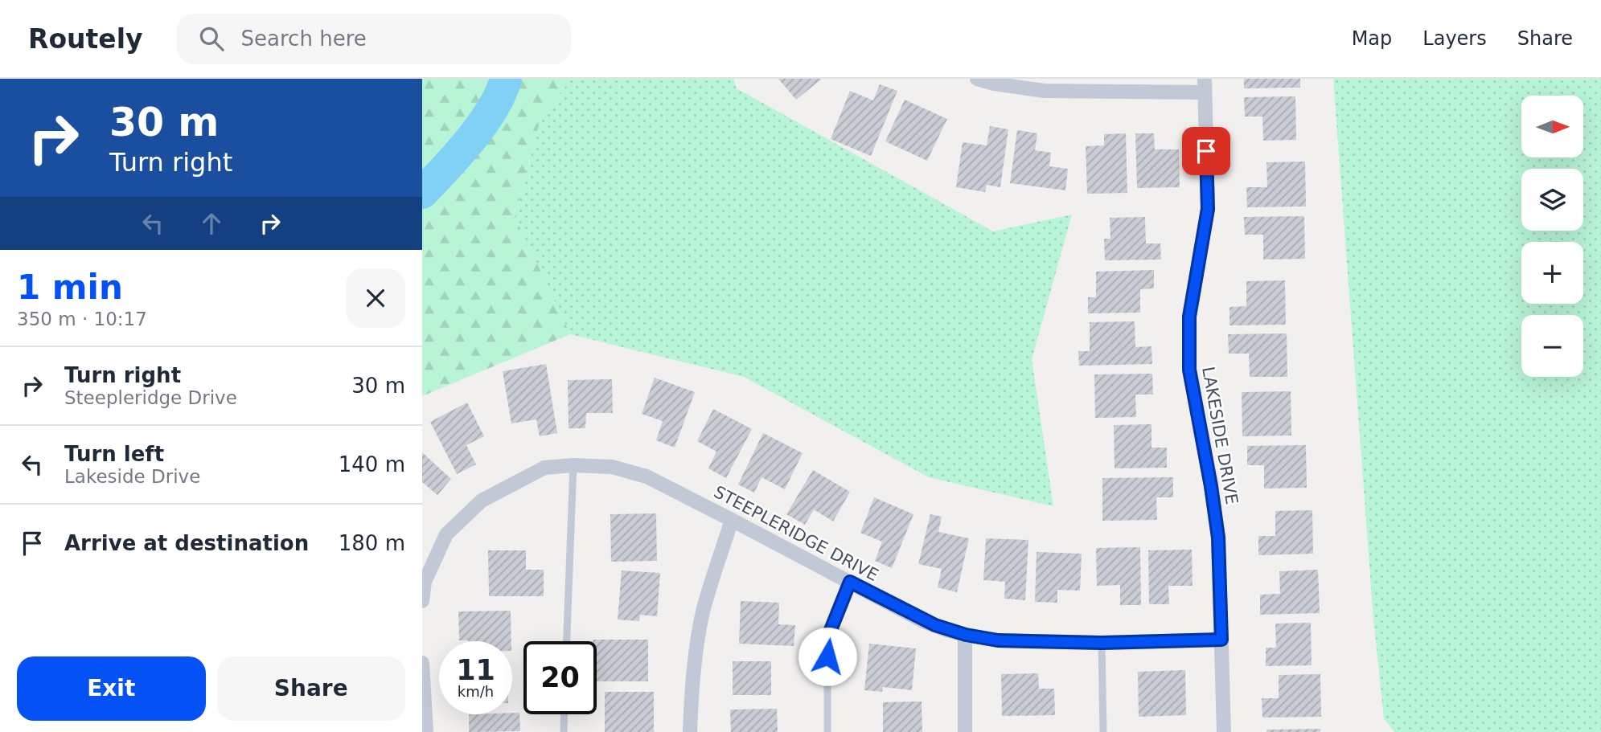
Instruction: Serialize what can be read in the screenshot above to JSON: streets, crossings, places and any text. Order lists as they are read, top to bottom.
{
  "streets": {
    "street": ["LAKESIDE DRIVE", "STEEPLERIDGE DRIVE"]
  },
  "crossings": [
    ["LAKESIDE DRIVE", "STEEPLERIDGE DRIVE"]
  ],
  "north": "right",
  "page": {
    "header": "Routely",
    "search": "Search here",
    "nav": ["Map", "Layers", "Share"],
    "turn": ["30 m", "Turn right"],
    "map_buttons": ["+", "−"],
    "heading": ["1 min", "350 m · 10:17"],
    "list": [
      {
        "name": "Turn right",
        "note": "Steepleridge Drive",
        "value": "30 m"
      },
      {
        "name": "Turn left",
        "note": "Lakeside Drive",
        "value": "140 m"
      },
      {
        "name": "Arrive at destination",
        "value": "180 m"
      }
    ],
    "speed": "11 km/h",
    "limit": "20",
    "buttons": ["Exit", "Share"]
  }
}
